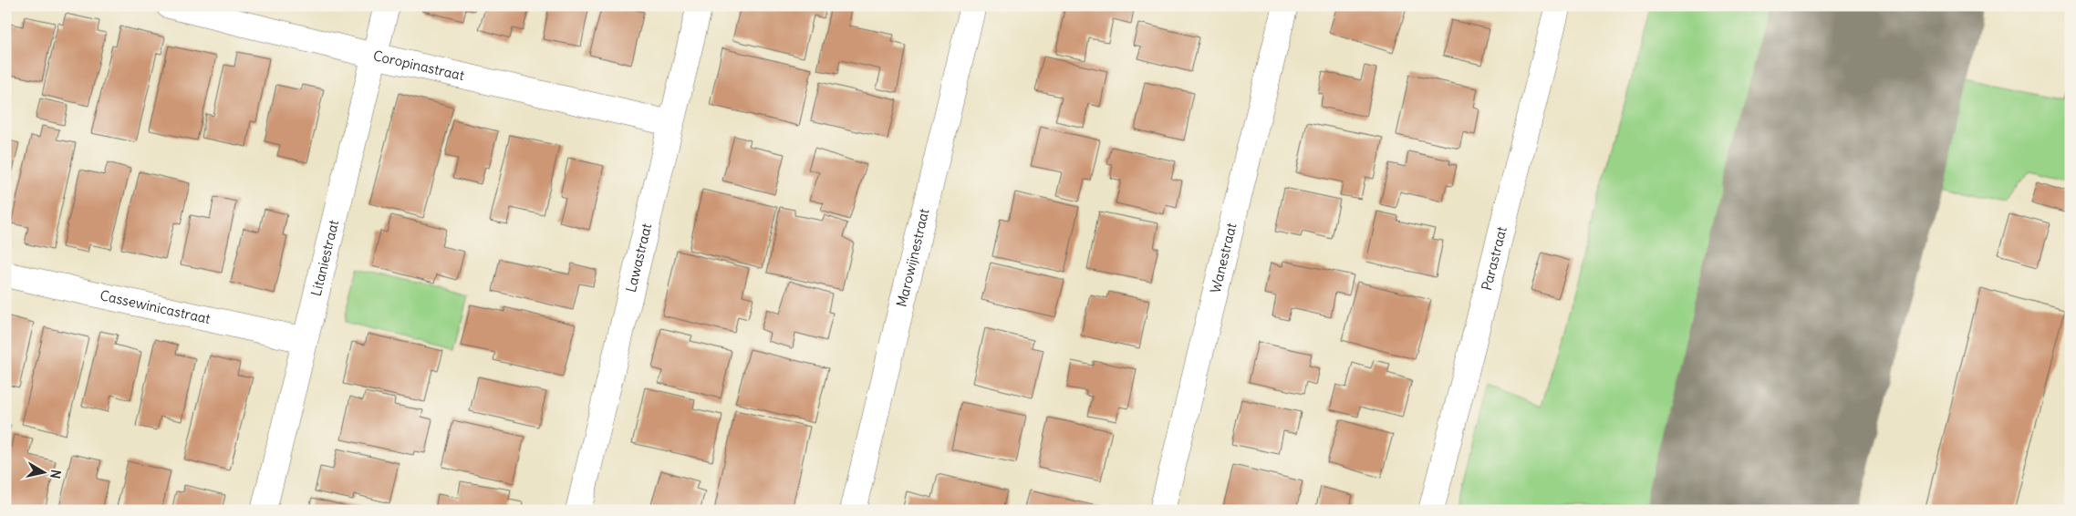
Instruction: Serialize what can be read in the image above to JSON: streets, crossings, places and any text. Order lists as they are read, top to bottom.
{
  "streets": {
    "street": [
      "Coropinastraat",
      "Litaniestraat",
      "Lawastraat",
      "Marowijnestraat",
      "Wanestraat",
      "Parastraat",
      "Cassewinicastraat"
    ]
  },
  "crossings": [
    ["Coropinastraat", "Litaniestraat"],
    ["Coropinastraat", "Lawastraat"],
    ["Litaniestraat", "Cassewinicastraat"]
  ],
  "north": "right"
}
